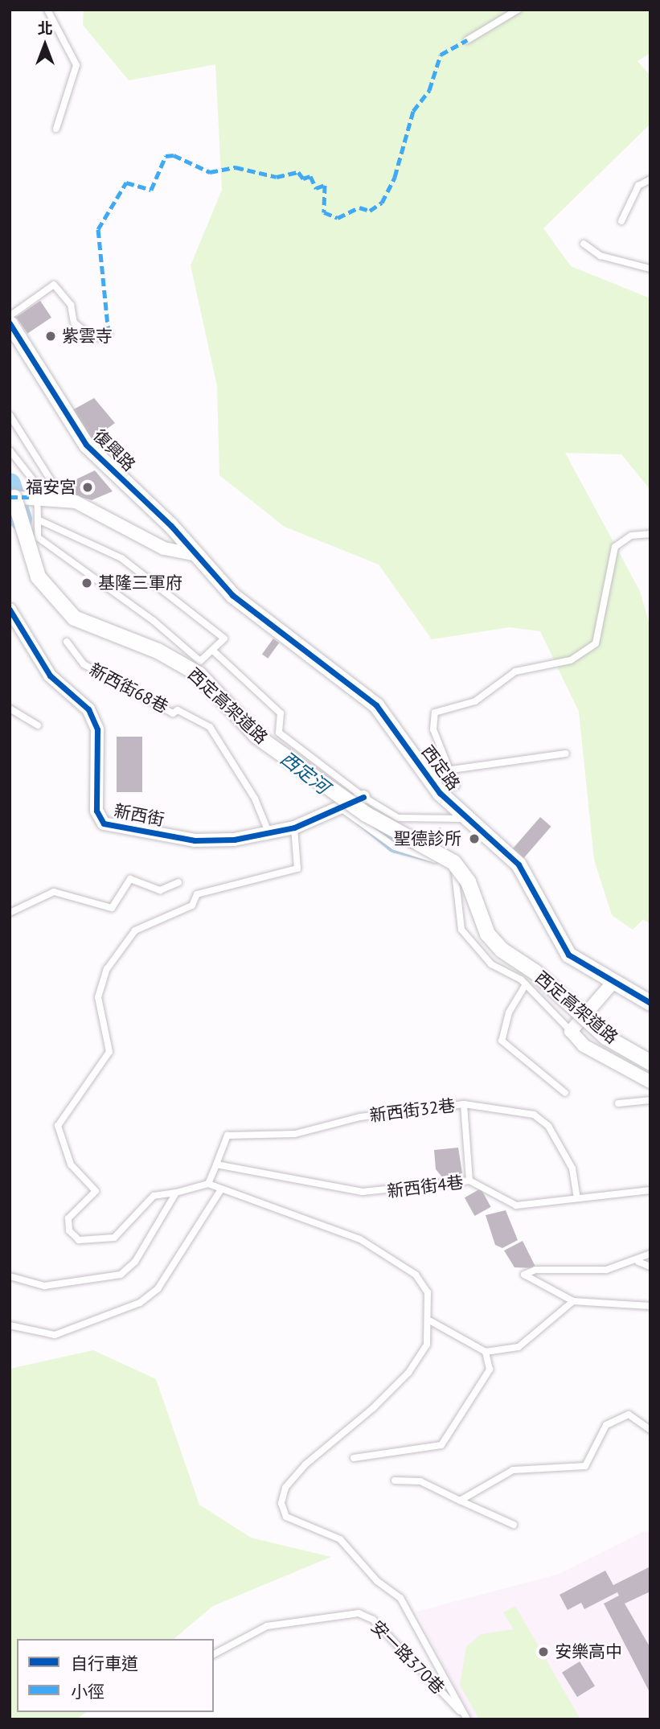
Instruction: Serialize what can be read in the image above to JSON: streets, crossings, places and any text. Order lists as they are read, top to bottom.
{
  "streets": {
    "street": [
      "復興路",
      "西定高架道路",
      "西定路",
      "新西街"
    ],
    "lane": [
      "新西街68巷",
      "新西街32巷",
      "新西街4巷",
      "安一路370巷"
    ]
  },
  "crossings": [
    ["復興路", "西定路"],
    ["新西街68巷", "新西街"],
    ["新西街32巷", "新西街4巷"]
  ],
  "water": ["西定河"],
  "places": [
    "紫雲寺",
    "福安宮",
    "基隆三軍府",
    "聖德診所",
    "安樂高中"
  ],
  "legend": ["自行車道", "小徑"],
  "north": "top"
}
